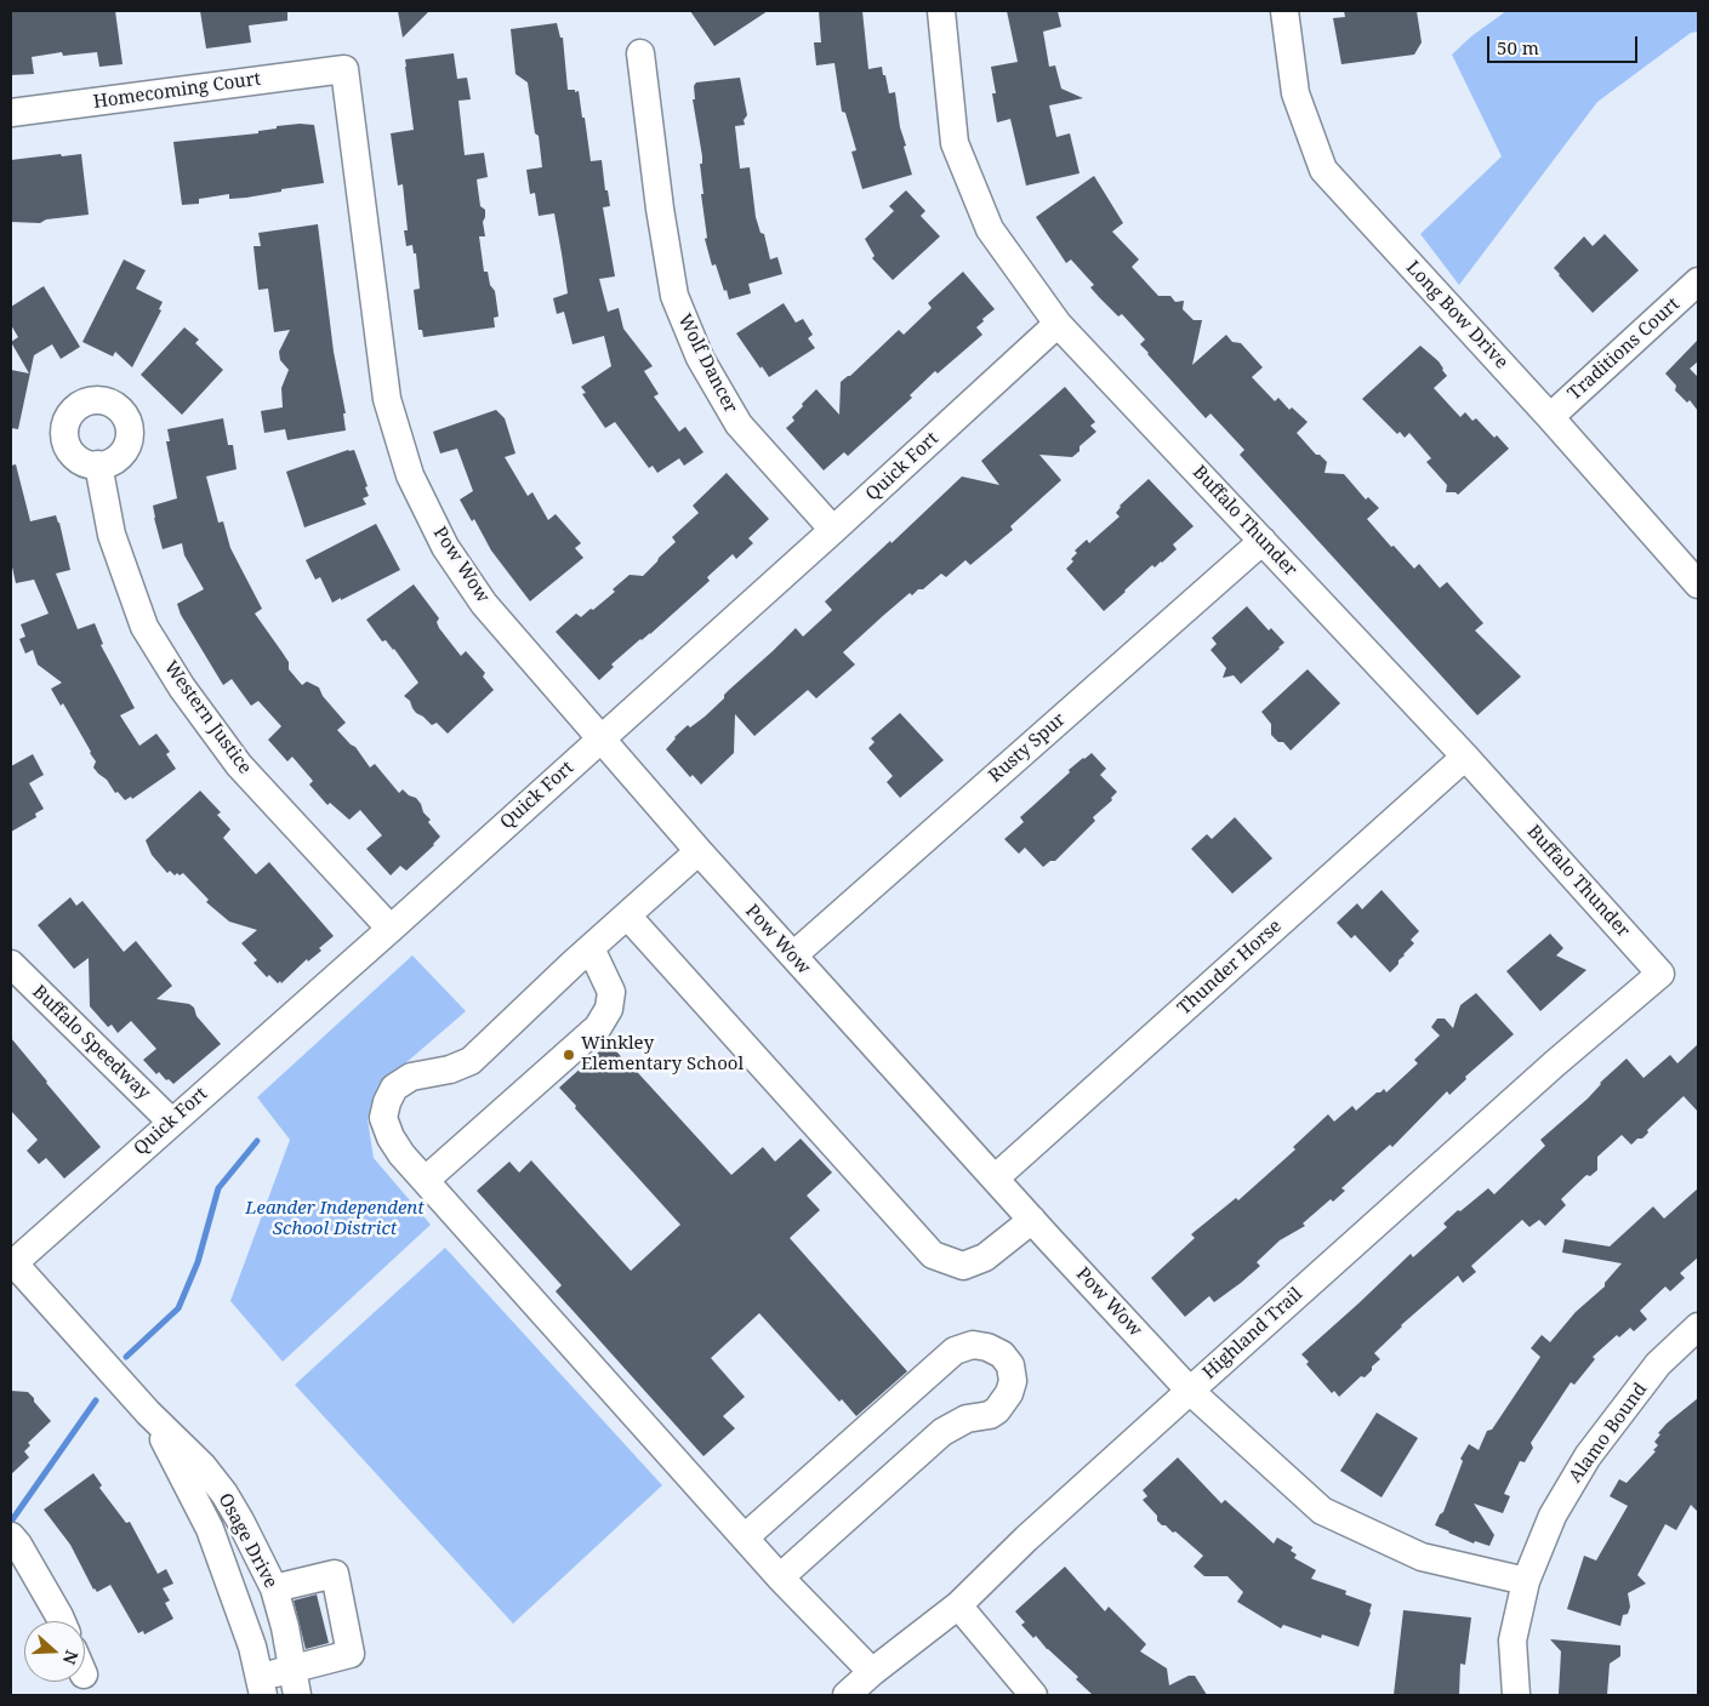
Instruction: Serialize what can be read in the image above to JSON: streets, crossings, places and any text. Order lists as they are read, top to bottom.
{
  "streets": {
    "street": [
      "Homecoming Court",
      "Long Bow Drive",
      "Traditions Court",
      "Wolf Dancer",
      "Quick Fort",
      "Buffalo Thunder",
      "Pow Wow",
      "Western Justice",
      "Rusty Spur",
      "Thunder Horse",
      "Buffalo Speedway",
      "Highland Trail",
      "Alamo Bound",
      "Osage Drive"
    ]
  },
  "crossings": [
    ["Homecoming Court", "Pow Wow"],
    ["Long Bow Drive", "Traditions Court"],
    ["Wolf Dancer", "Quick Fort"],
    ["Quick Fort", "Buffalo Thunder"],
    ["Quick Fort", "Pow Wow"],
    ["Quick Fort", "Western Justice"],
    ["Quick Fort", "Buffalo Speedway"],
    ["Quick Fort", "Osage Drive"],
    ["Buffalo Thunder", "Rusty Spur"],
    ["Buffalo Thunder", "Thunder Horse"],
    ["Buffalo Thunder", "Highland Trail"],
    ["Pow Wow", "Rusty Spur"],
    ["Pow Wow", "Thunder Horse"],
    ["Pow Wow", "Highland Trail"],
    ["Pow Wow", "Alamo Bound"]
  ],
  "parks": ["Leander Independent School District"],
  "places": ["Winkley Elementary School"],
  "scale_bar": "50 m",
  "north": "right"
}
